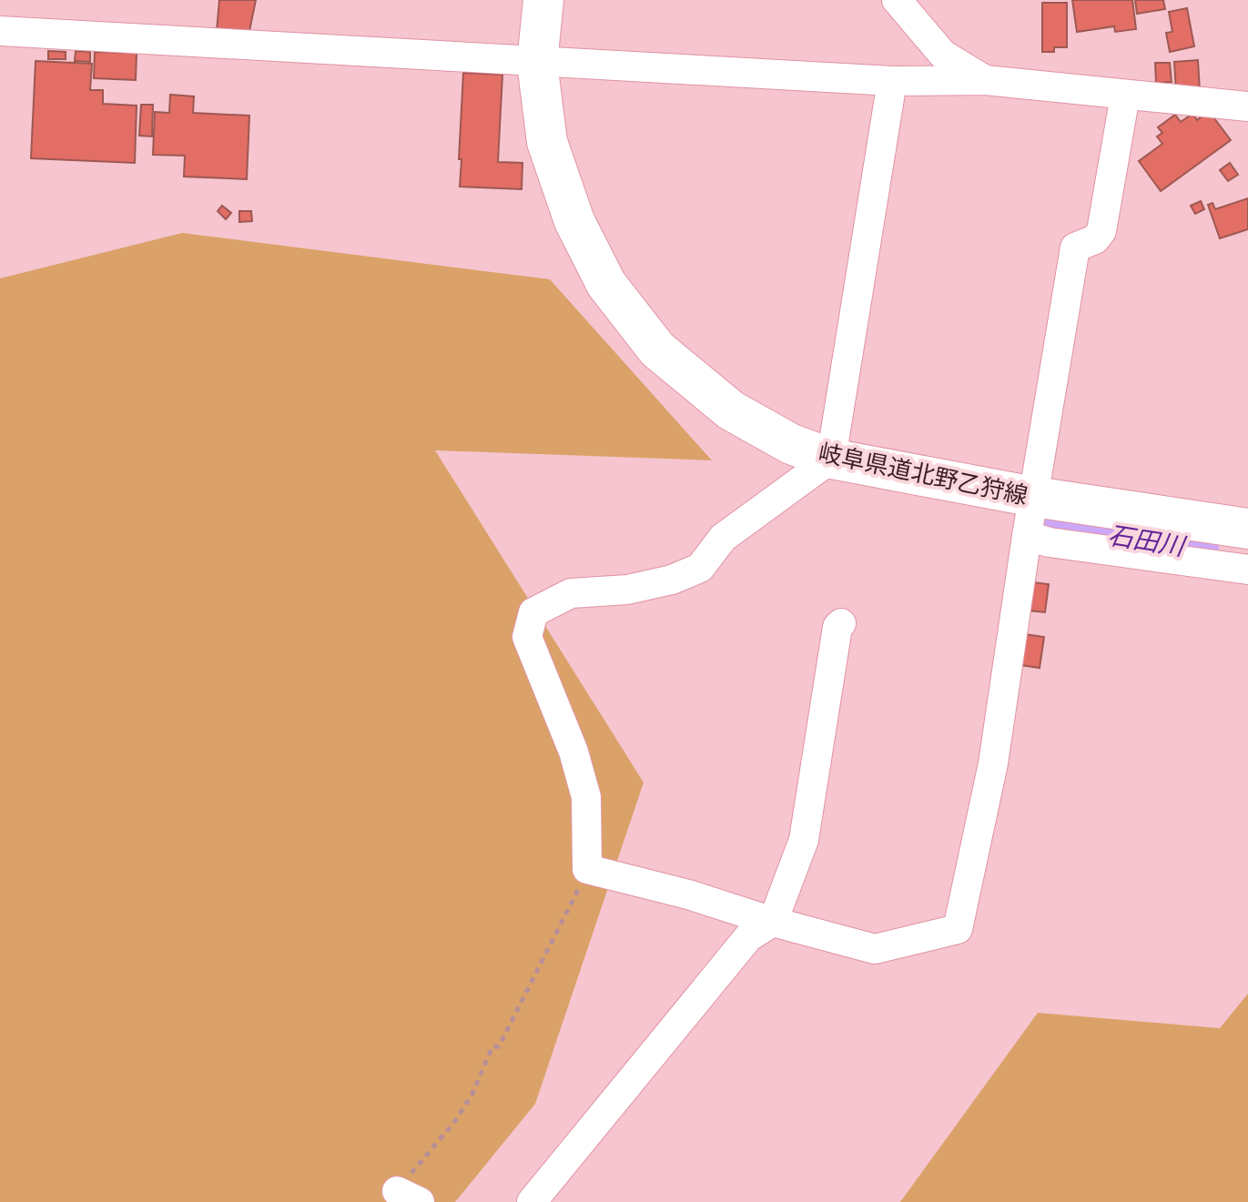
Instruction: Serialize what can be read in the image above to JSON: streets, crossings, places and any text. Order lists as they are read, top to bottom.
{
  "streets": {
    "main road": ["岐阜県道北野乙狩線"]
  },
  "water": ["石田川"]
}
